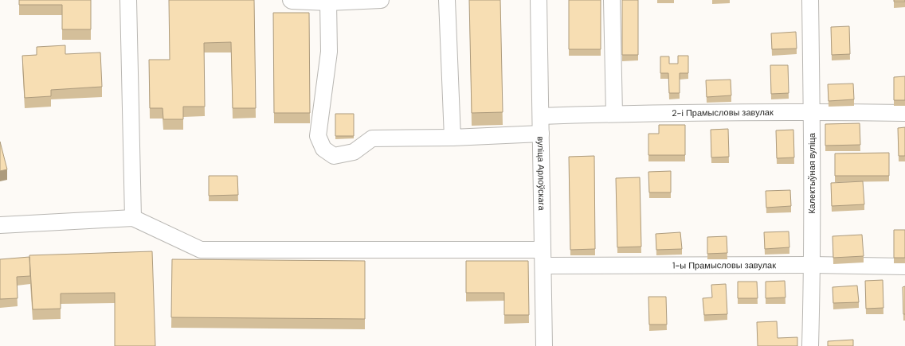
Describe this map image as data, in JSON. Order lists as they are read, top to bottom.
{
  "streets": {
    "street": [
      "2-і Прамысловы завулак",
      "вуліца Арлоўскага",
      "Калектыўная вуліца",
      "1-ы Прамысловы завулак"
    ]
  },
  "crossings": [
    ["2-і Прамысловы завулак", "вуліца Арлоўскага"],
    ["2-і Прамысловы завулак", "Калектыўная вуліца"],
    ["вуліца Арлоўскага", "1-ы Прамысловы завулак"],
    ["Калектыўная вуліца", "1-ы Прамысловы завулак"]
  ]
}
